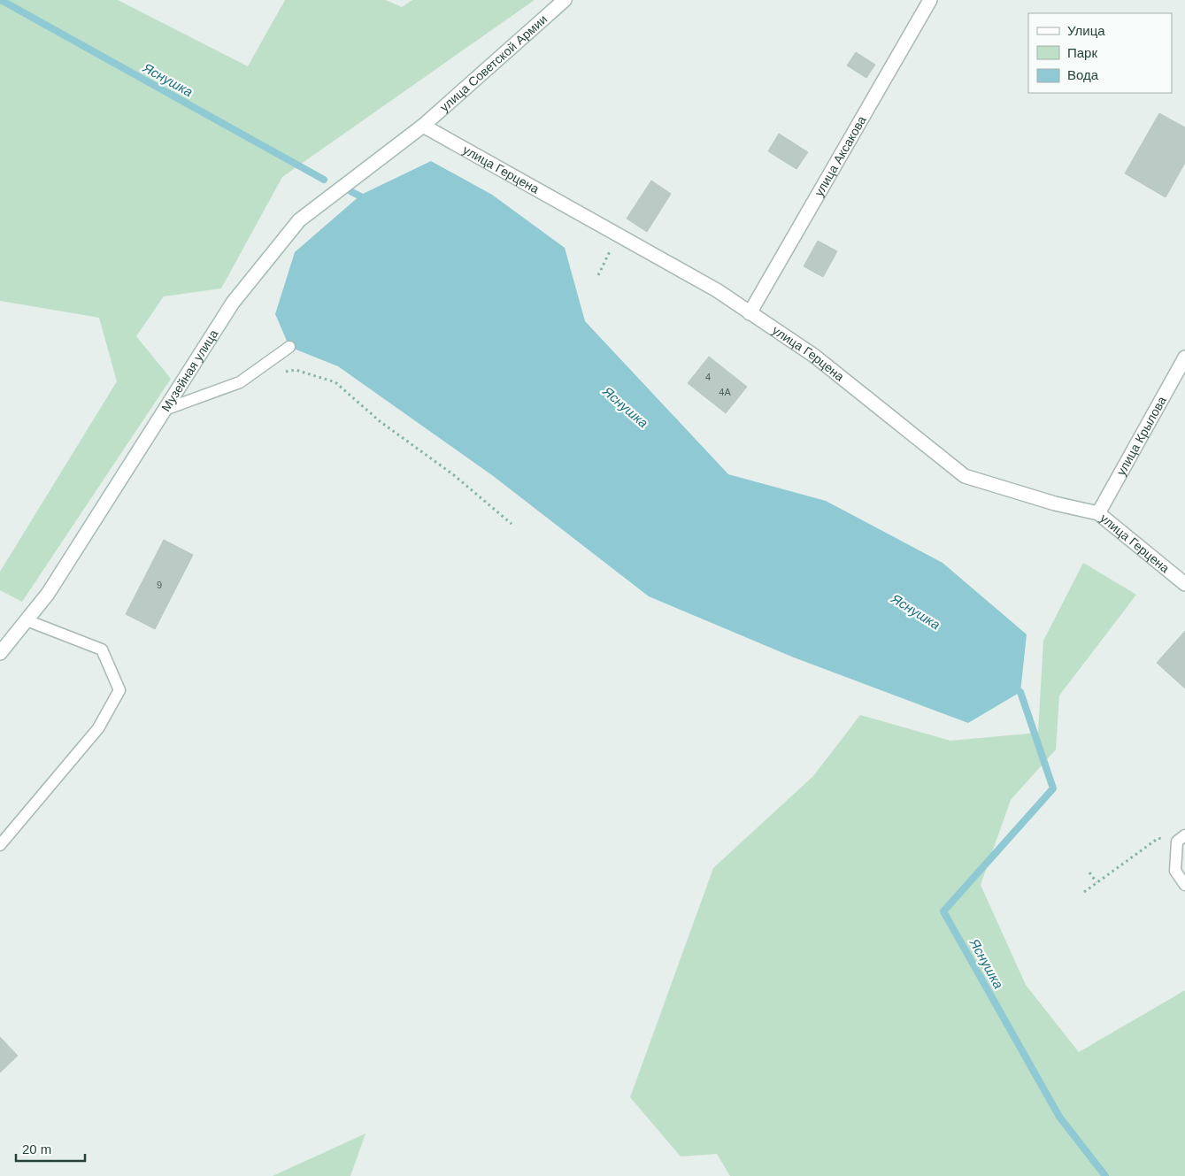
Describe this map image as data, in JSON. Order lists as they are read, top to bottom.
{
  "streets": {
    "street": [
      "улица Советской Армии",
      "улица Аксакова",
      "улица Герцена",
      "Музейная улица",
      "улица Крылова"
    ]
  },
  "crossings": [
    ["улица Советской Армии", "улица Герцена"],
    ["улица Советской Армии", "Музейная улица"],
    ["улица Аксакова", "улица Герцена"],
    ["улица Герцена", "Музейная улица"],
    ["улица Герцена", "улица Крылова"]
  ],
  "water": ["Яснушка"],
  "house_numbers": ["4", "4А", "9"],
  "legend": ["Улица", "Парк", "Вода"],
  "scale_bar": "20 m"
}
